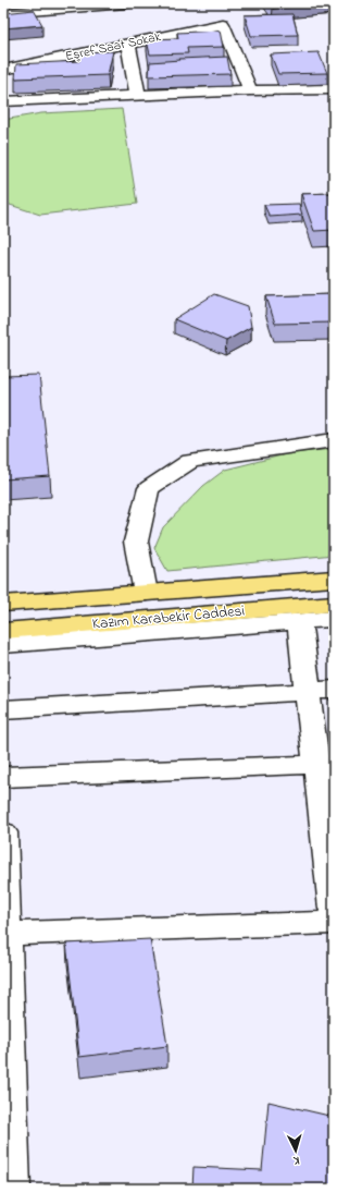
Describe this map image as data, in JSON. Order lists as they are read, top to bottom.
{
  "streets": {
    "main road": ["Kazım Karabekir Caddesi"],
    "street": ["Eşref Saat Sokak"]
  },
  "north": "bottom"
}
